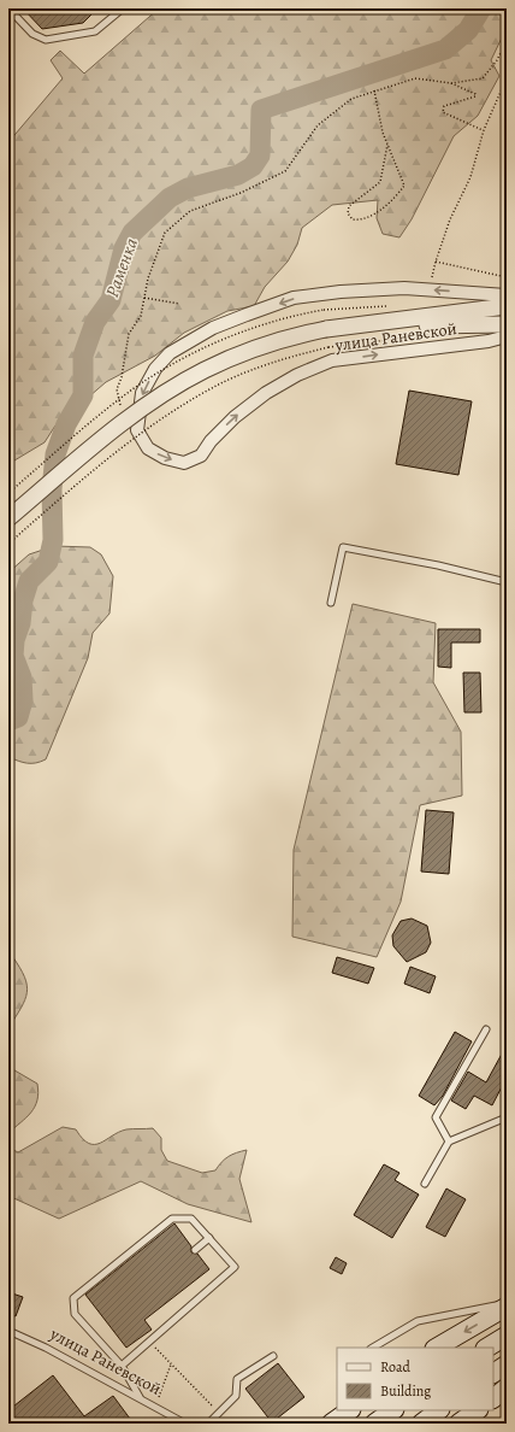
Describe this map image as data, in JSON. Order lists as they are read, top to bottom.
{
  "streets": {
    "street": ["улица Раневской"]
  },
  "water": ["Раменка"],
  "legend": ["Road", "Building"]
}
